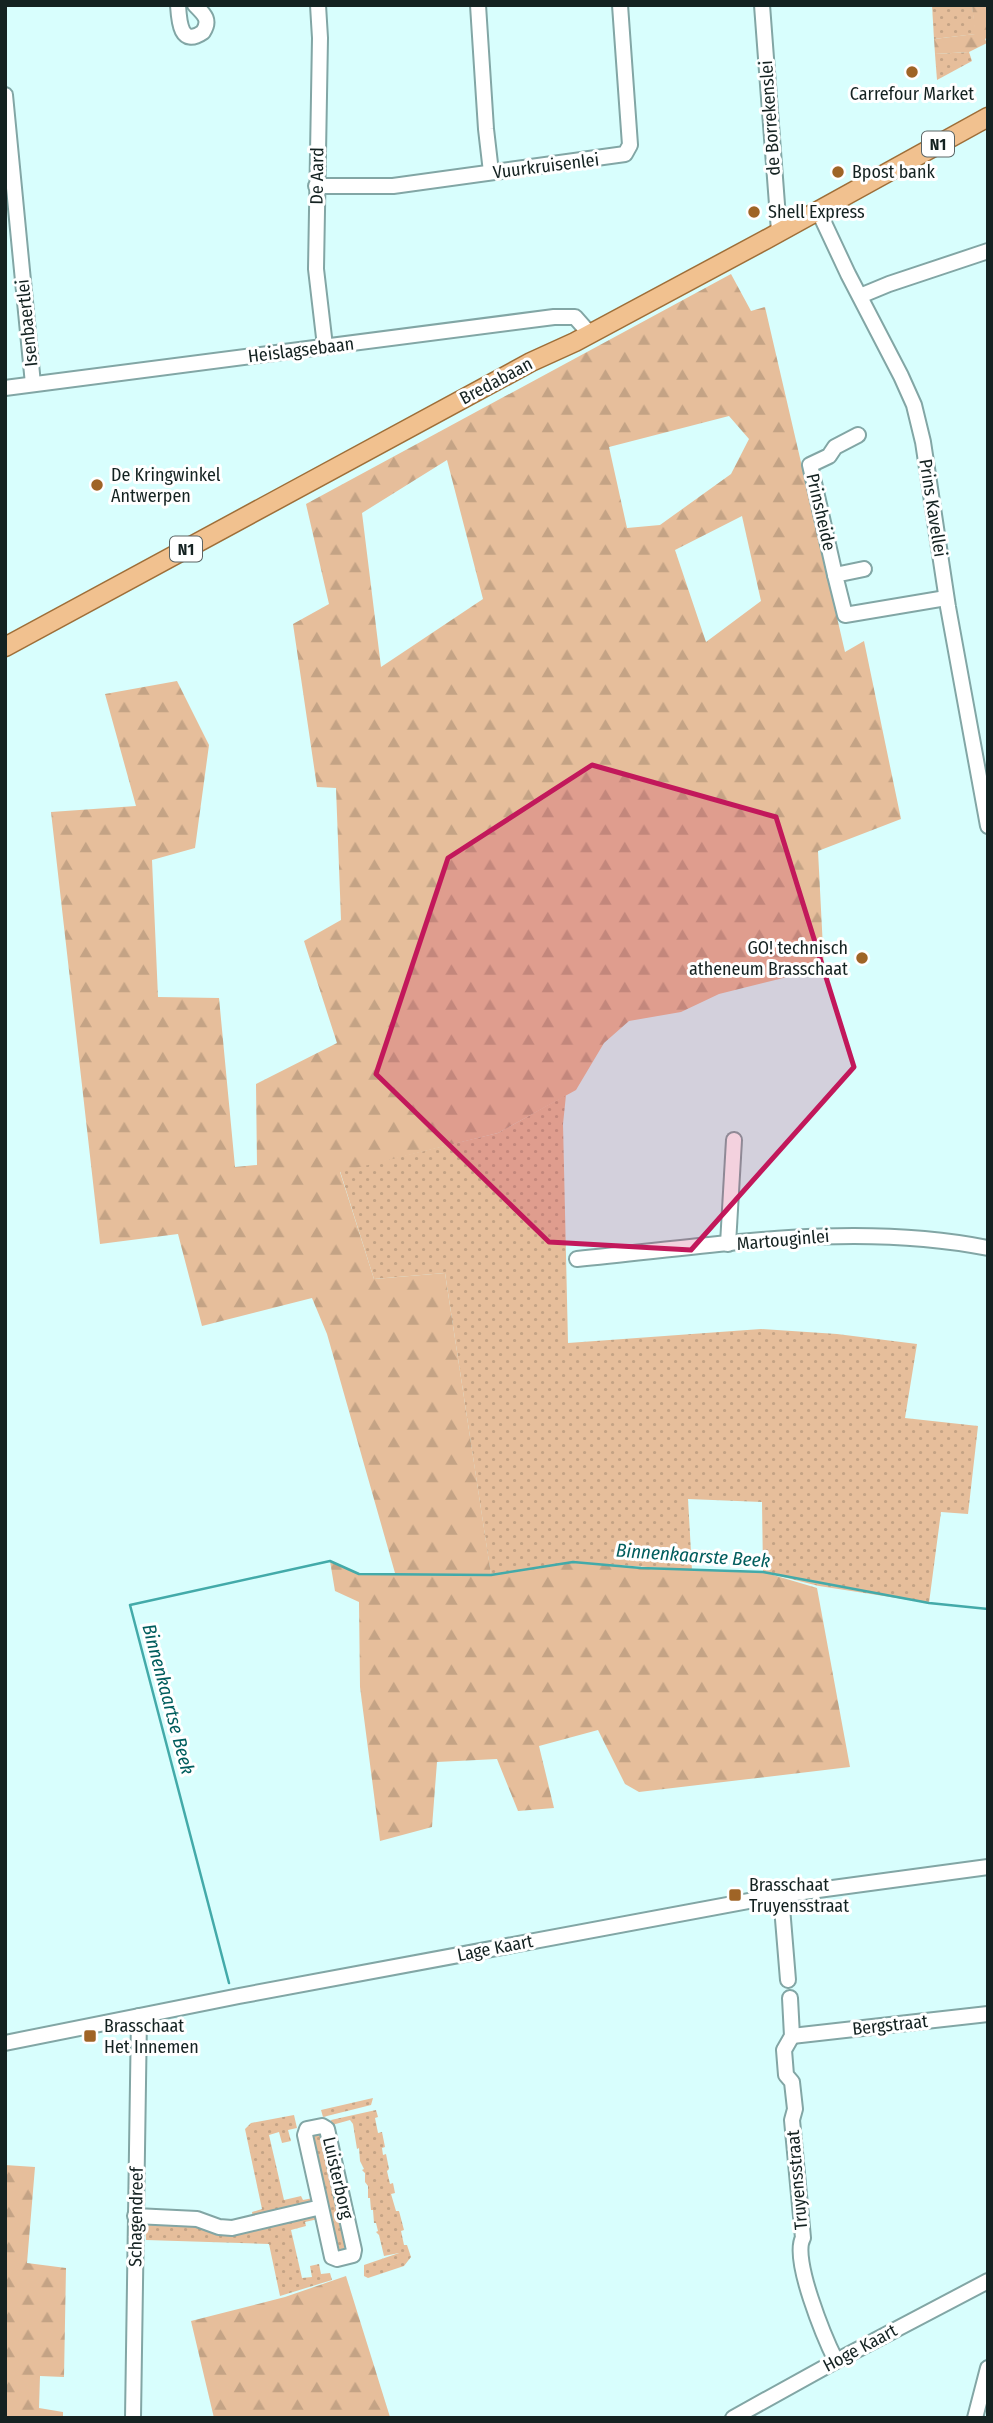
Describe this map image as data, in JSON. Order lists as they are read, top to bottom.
{
  "streets": {
    "main road": ["N1", "Bredabaan"],
    "street": [
      "de Borrekenslei",
      "Vuurkruisenlei",
      "De Aard",
      "Isenbaertlei",
      "Heislagsebaan",
      "Prins Kavellei",
      "Prinsheide",
      "Martouginlei",
      "Lage Kaart",
      "Bergstraat",
      "Luisterborg",
      "Truyensstraat",
      "Schagendreef",
      "Hoge Kaart"
    ]
  },
  "crossings": [
    ["de Borrekenslei", "Bredabaan"],
    ["Vuurkruisenlei", "De Aard"],
    ["De Aard", "Heislagsebaan"],
    ["Isenbaertlei", "Heislagsebaan"],
    ["Heislagsebaan", "Bredabaan"],
    ["Bredabaan", "Prins Kavellei"],
    ["Prins Kavellei", "Prinsheide"],
    ["Lage Kaart", "Schagendreef"],
    ["Bergstraat", "Truyensstraat"],
    ["Luisterborg", "Schagendreef"],
    ["Truyensstraat", "Hoge Kaart"]
  ],
  "water": ["Binnenkaarste Beek", "Binnenkaartse Beek"],
  "places": {
    "other": [
      "Carrefour Market",
      "Bpost bank",
      "Shell Express",
      "De Kringwinkel Antwerpen",
      "GO! technisch atheneum Brasschaat"
    ],
    "transit": ["Brasschaat Truyensstraat", "Brasschaat Het Innemen"]
  }
}
